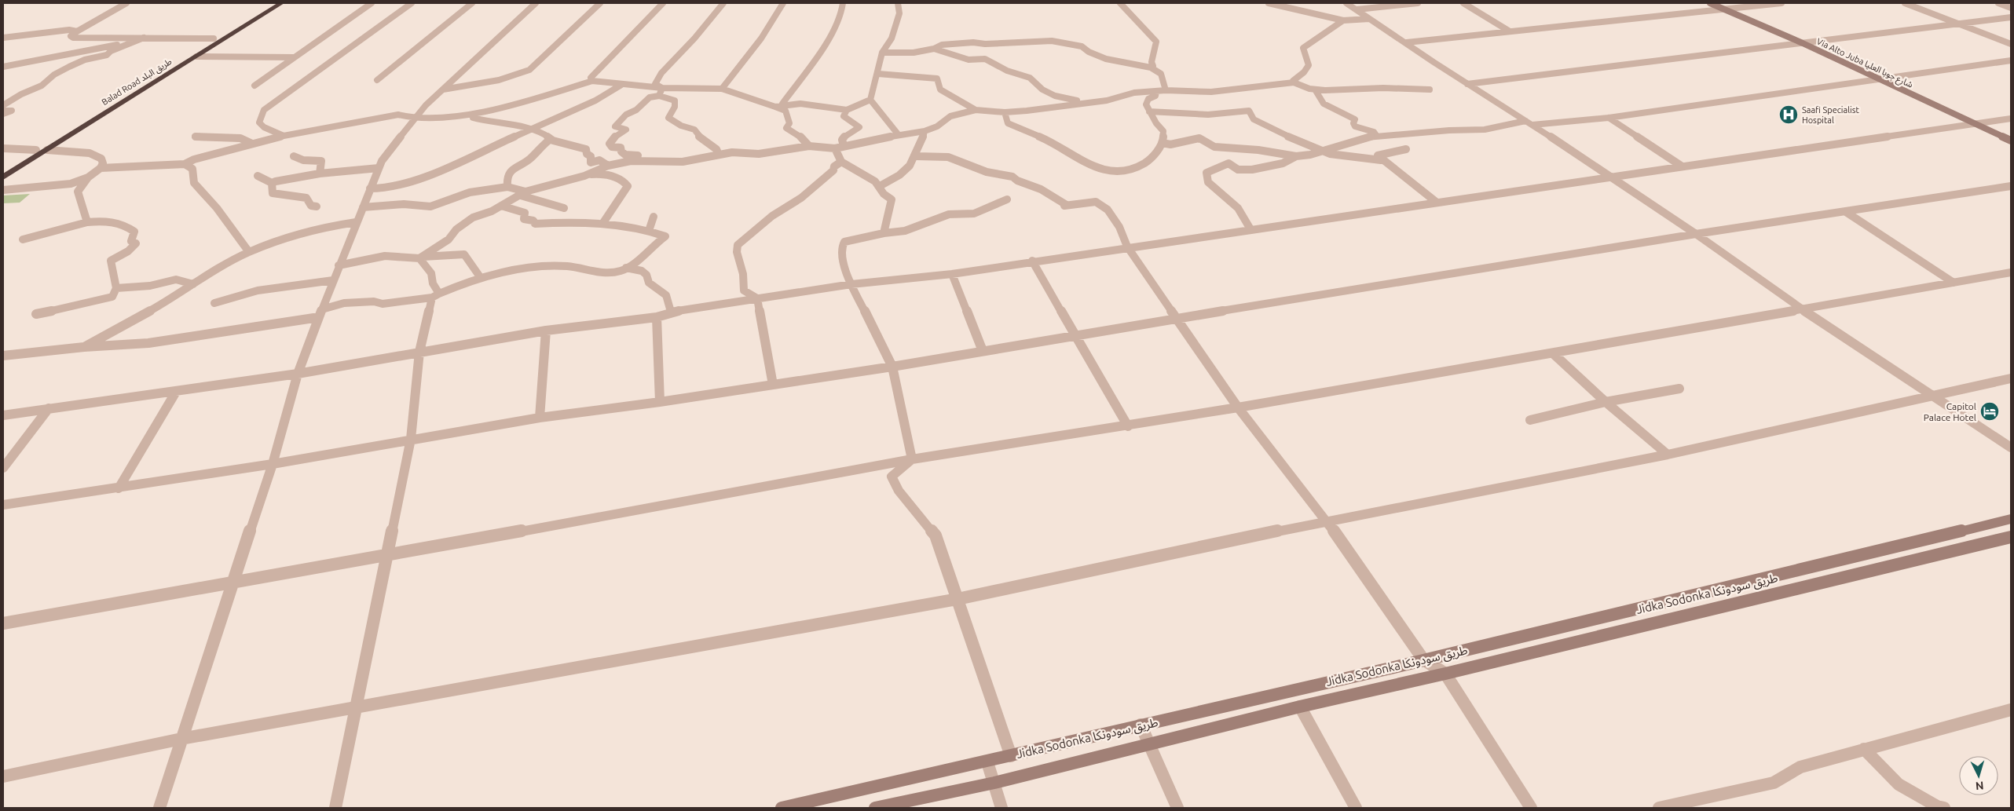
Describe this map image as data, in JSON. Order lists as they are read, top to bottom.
{
  "streets": {
    "highway": ["Balad Road طريق البلد"],
    "main road": ["Via Alto Juba شارع جوبا العليا", "Jidka Sodonka طريق سودونكا"]
  },
  "places": {
    "hospital": ["Saafi Specialist Hospital"],
    "hotel": ["Capitol Palace Hotel"]
  },
  "north": "bottom"
}
